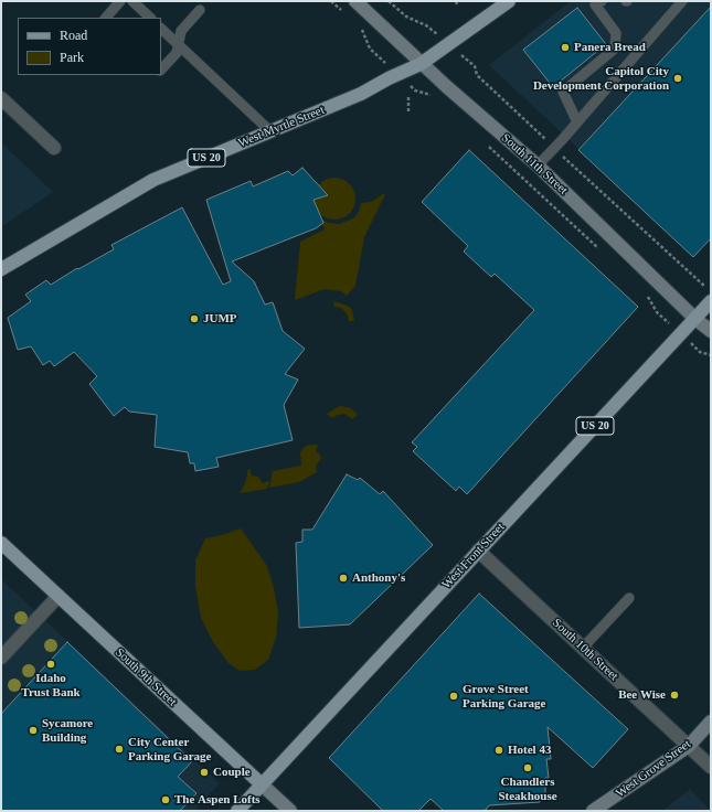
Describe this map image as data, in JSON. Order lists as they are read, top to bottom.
{
  "streets": {
    "main road": [
      "West Myrtle Street",
      "US 20",
      "West Front Street",
      "South 9th Street"
    ],
    "street": ["South 11th Street", "South 10th Street", "West Grove Street"]
  },
  "crossings": [
    ["West Myrtle Street", "South 11th Street"],
    ["South 11th Street", "West Front Street"],
    ["West Front Street", "South 10th Street"],
    ["West Front Street", "South 9th Street"],
    ["South 10th Street", "West Grove Street"]
  ],
  "places": [
    "Panera Bread",
    "Capitol City Development Corporation",
    "JUMP",
    "Anthony's",
    "Idaho Trust Bank",
    "Bee Wise",
    "Grove Street Parking Garage",
    "Sycamore Building",
    "City Center Parking Garage",
    "Hotel 43",
    "Chandlers Steakhouse",
    "Couple",
    "The Aspen Lofts"
  ],
  "legend": ["Road", "Park"]
}
